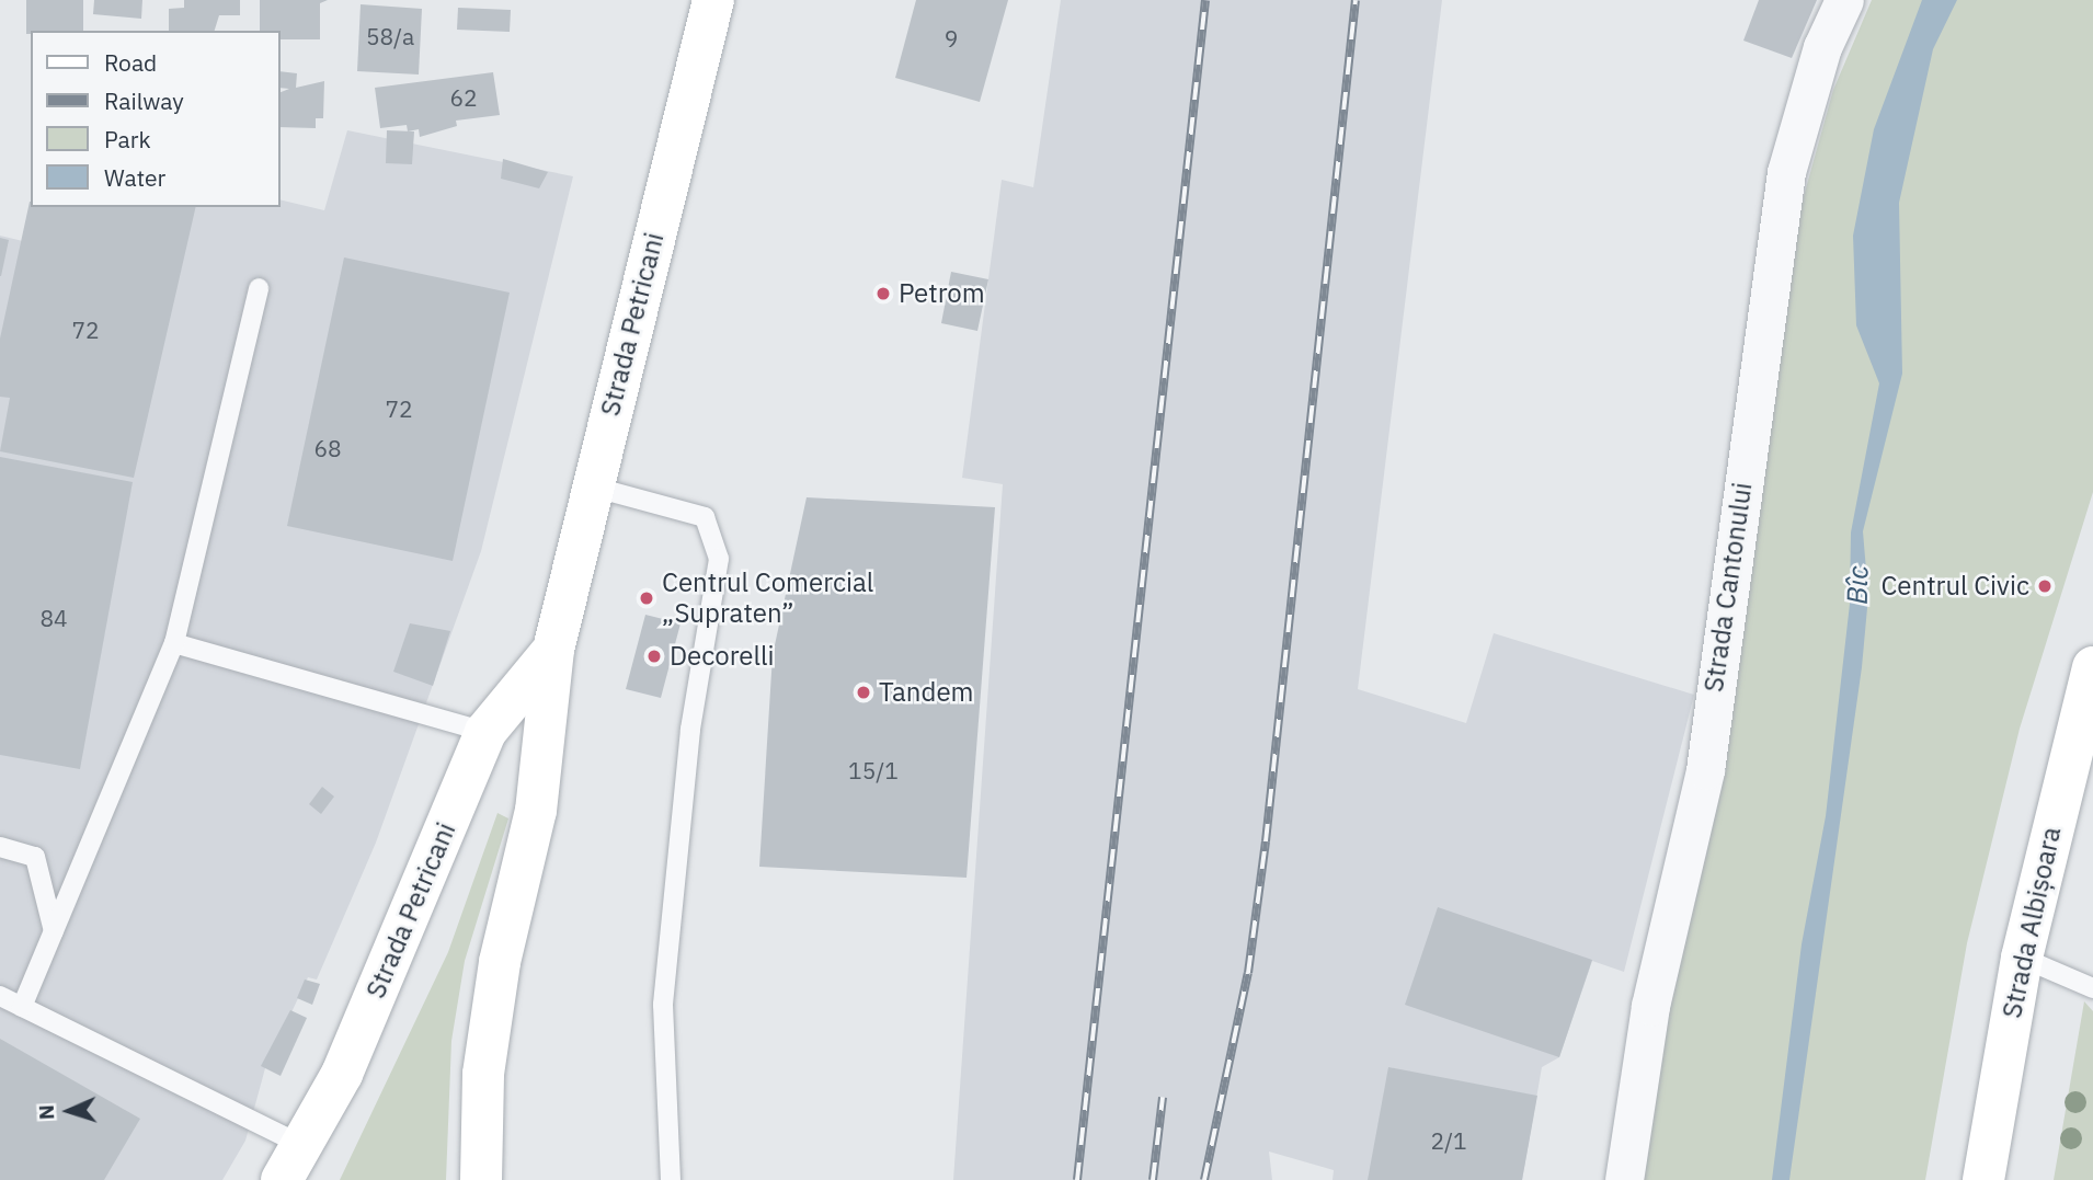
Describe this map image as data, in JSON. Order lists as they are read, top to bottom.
{
  "streets": {
    "main road": ["Strada Petricani", "Strada Albișoara"],
    "street": ["Strada Cantonului"]
  },
  "water": ["Bîc"],
  "places": [
    "Petrom",
    "Centrul Civic",
    "Centrul Comercial „Supraten”",
    "Decorelli",
    "Tandem"
  ],
  "house_numbers": [
    "58/a",
    "9",
    "62",
    "72",
    "72",
    "68",
    "84",
    "15/1",
    "2/1"
  ],
  "legend": [
    "Road",
    "Railway",
    "Park",
    "Water"
  ],
  "north": "left"
}
